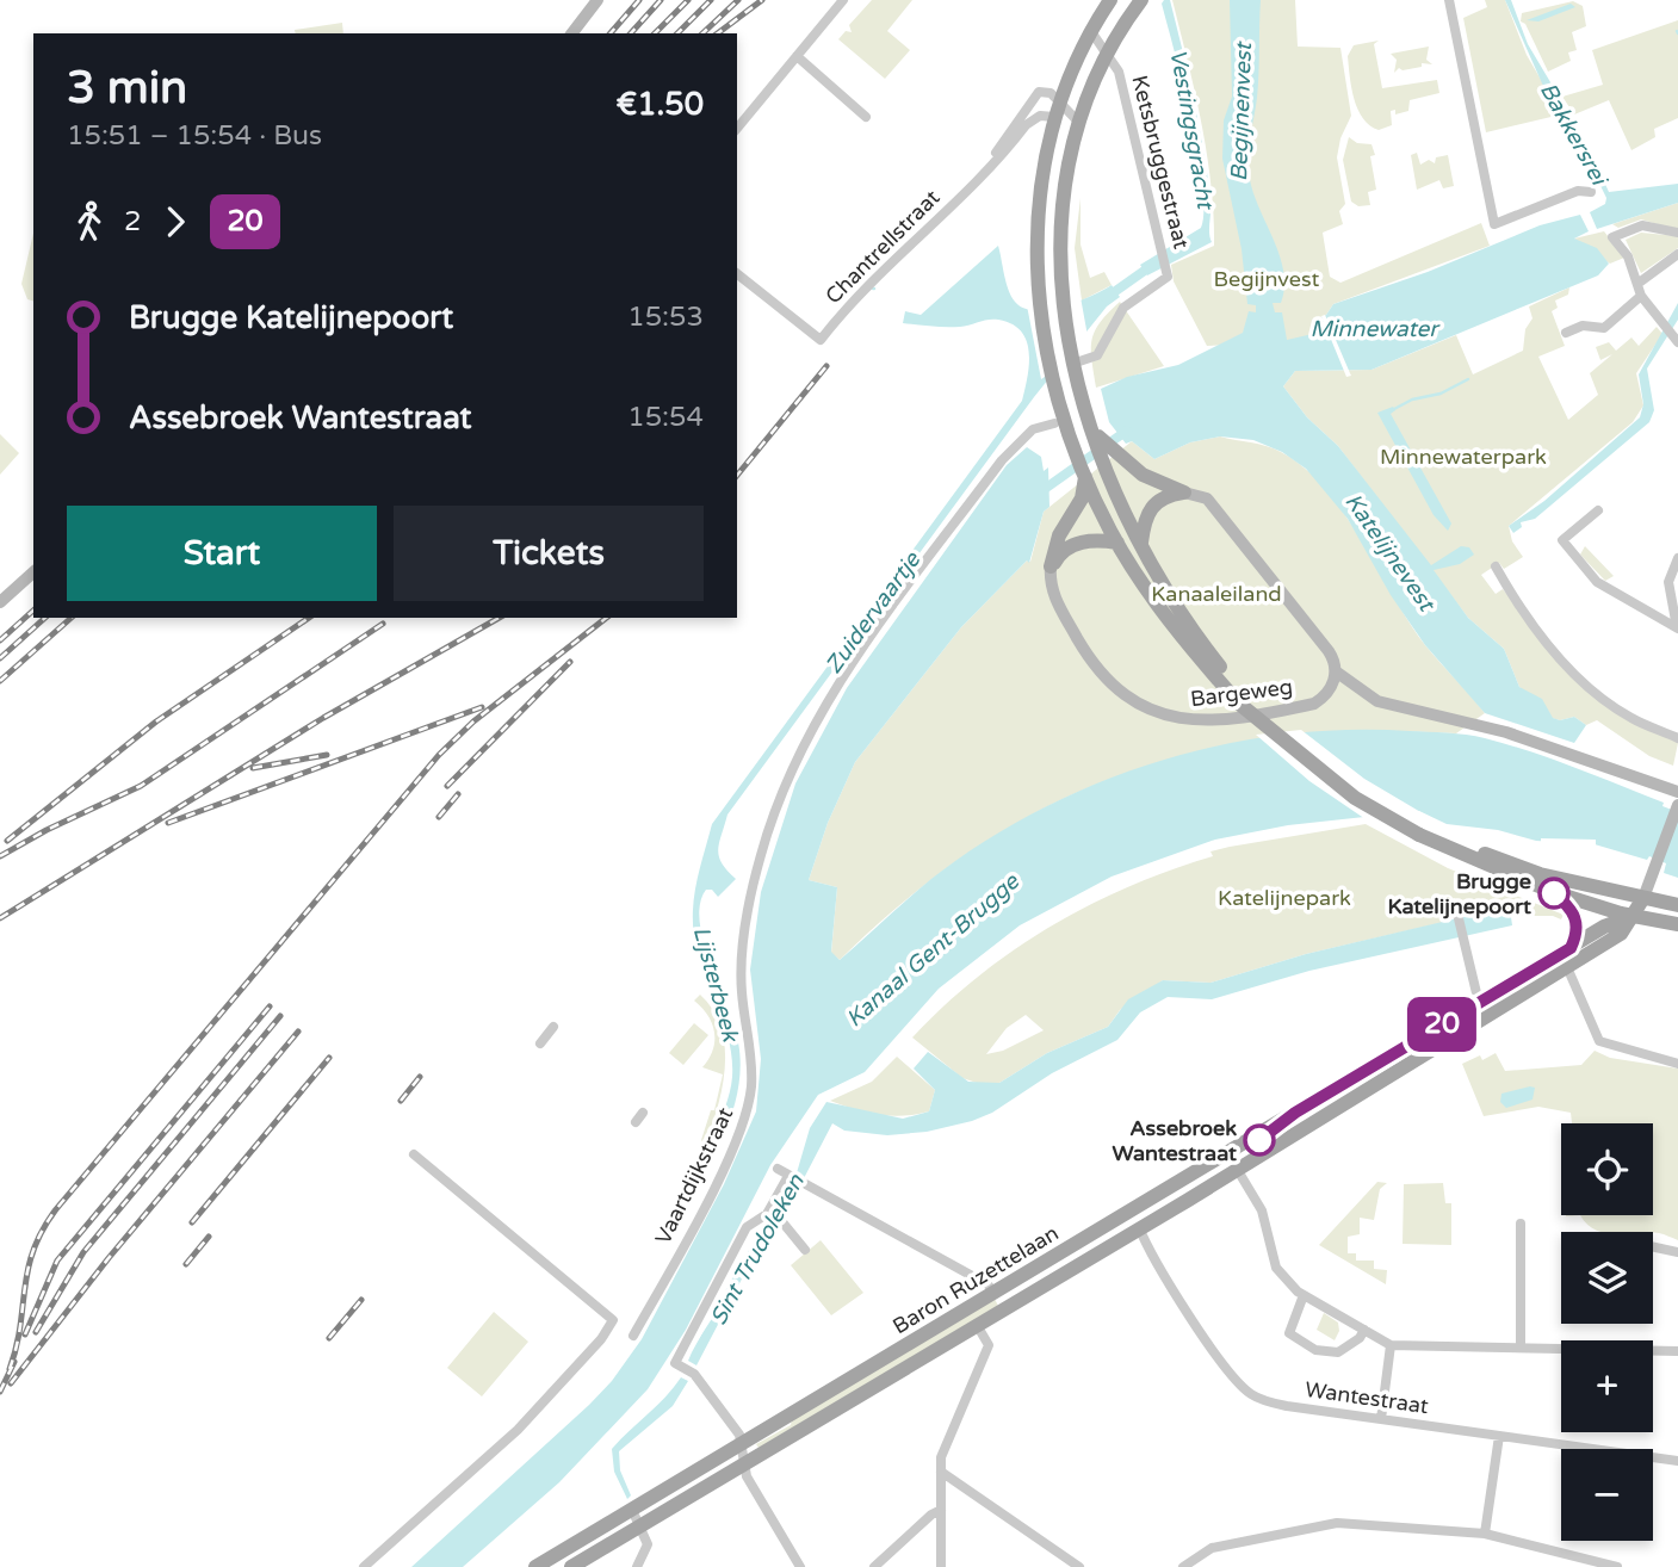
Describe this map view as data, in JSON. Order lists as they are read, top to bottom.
{
  "streets": {
    "main road": ["Baron Ruzettelaan"],
    "street": [
      "Ketsbruggestraat",
      "Chantrellstraat",
      "Bargeweg",
      "Vaartdijkstraat",
      "Wantestraat"
    ]
  },
  "crossings": [
    ["Baron Ruzettelaan", "Wantestraat"]
  ],
  "water": [
    "Begijnenvest",
    "Vestingsgracht",
    "Bakkersrei",
    "Minnewater",
    "Katelijnevest",
    "Zuidervaartje",
    "Kanaal Gent-Brugge",
    "Lijsterbeek",
    "Sint Trudoleken"
  ],
  "parks": [
    "Begijnvest",
    "Minnewaterpark",
    "Kanaaleiland",
    "Katelijnepark"
  ],
  "places": ["Brugge Katelijnepoort", "Assebroek Wantestraat"],
  "lines": ["bus line 20"],
  "page": {
    "on_map": "20",
    "heading": ["3 min", "15:51 – 15:54 · Bus", "€1.50"],
    "legs": ["2", "20"],
    "list": [
      {
        "name": "Brugge Katelijnepoort",
        "value": "15:53"
      },
      {
        "name": "Assebroek Wantestraat",
        "value": "15:54"
      }
    ],
    "buttons": ["Start", "Tickets"],
    "map_buttons": ["+", "−"]
  }
}
